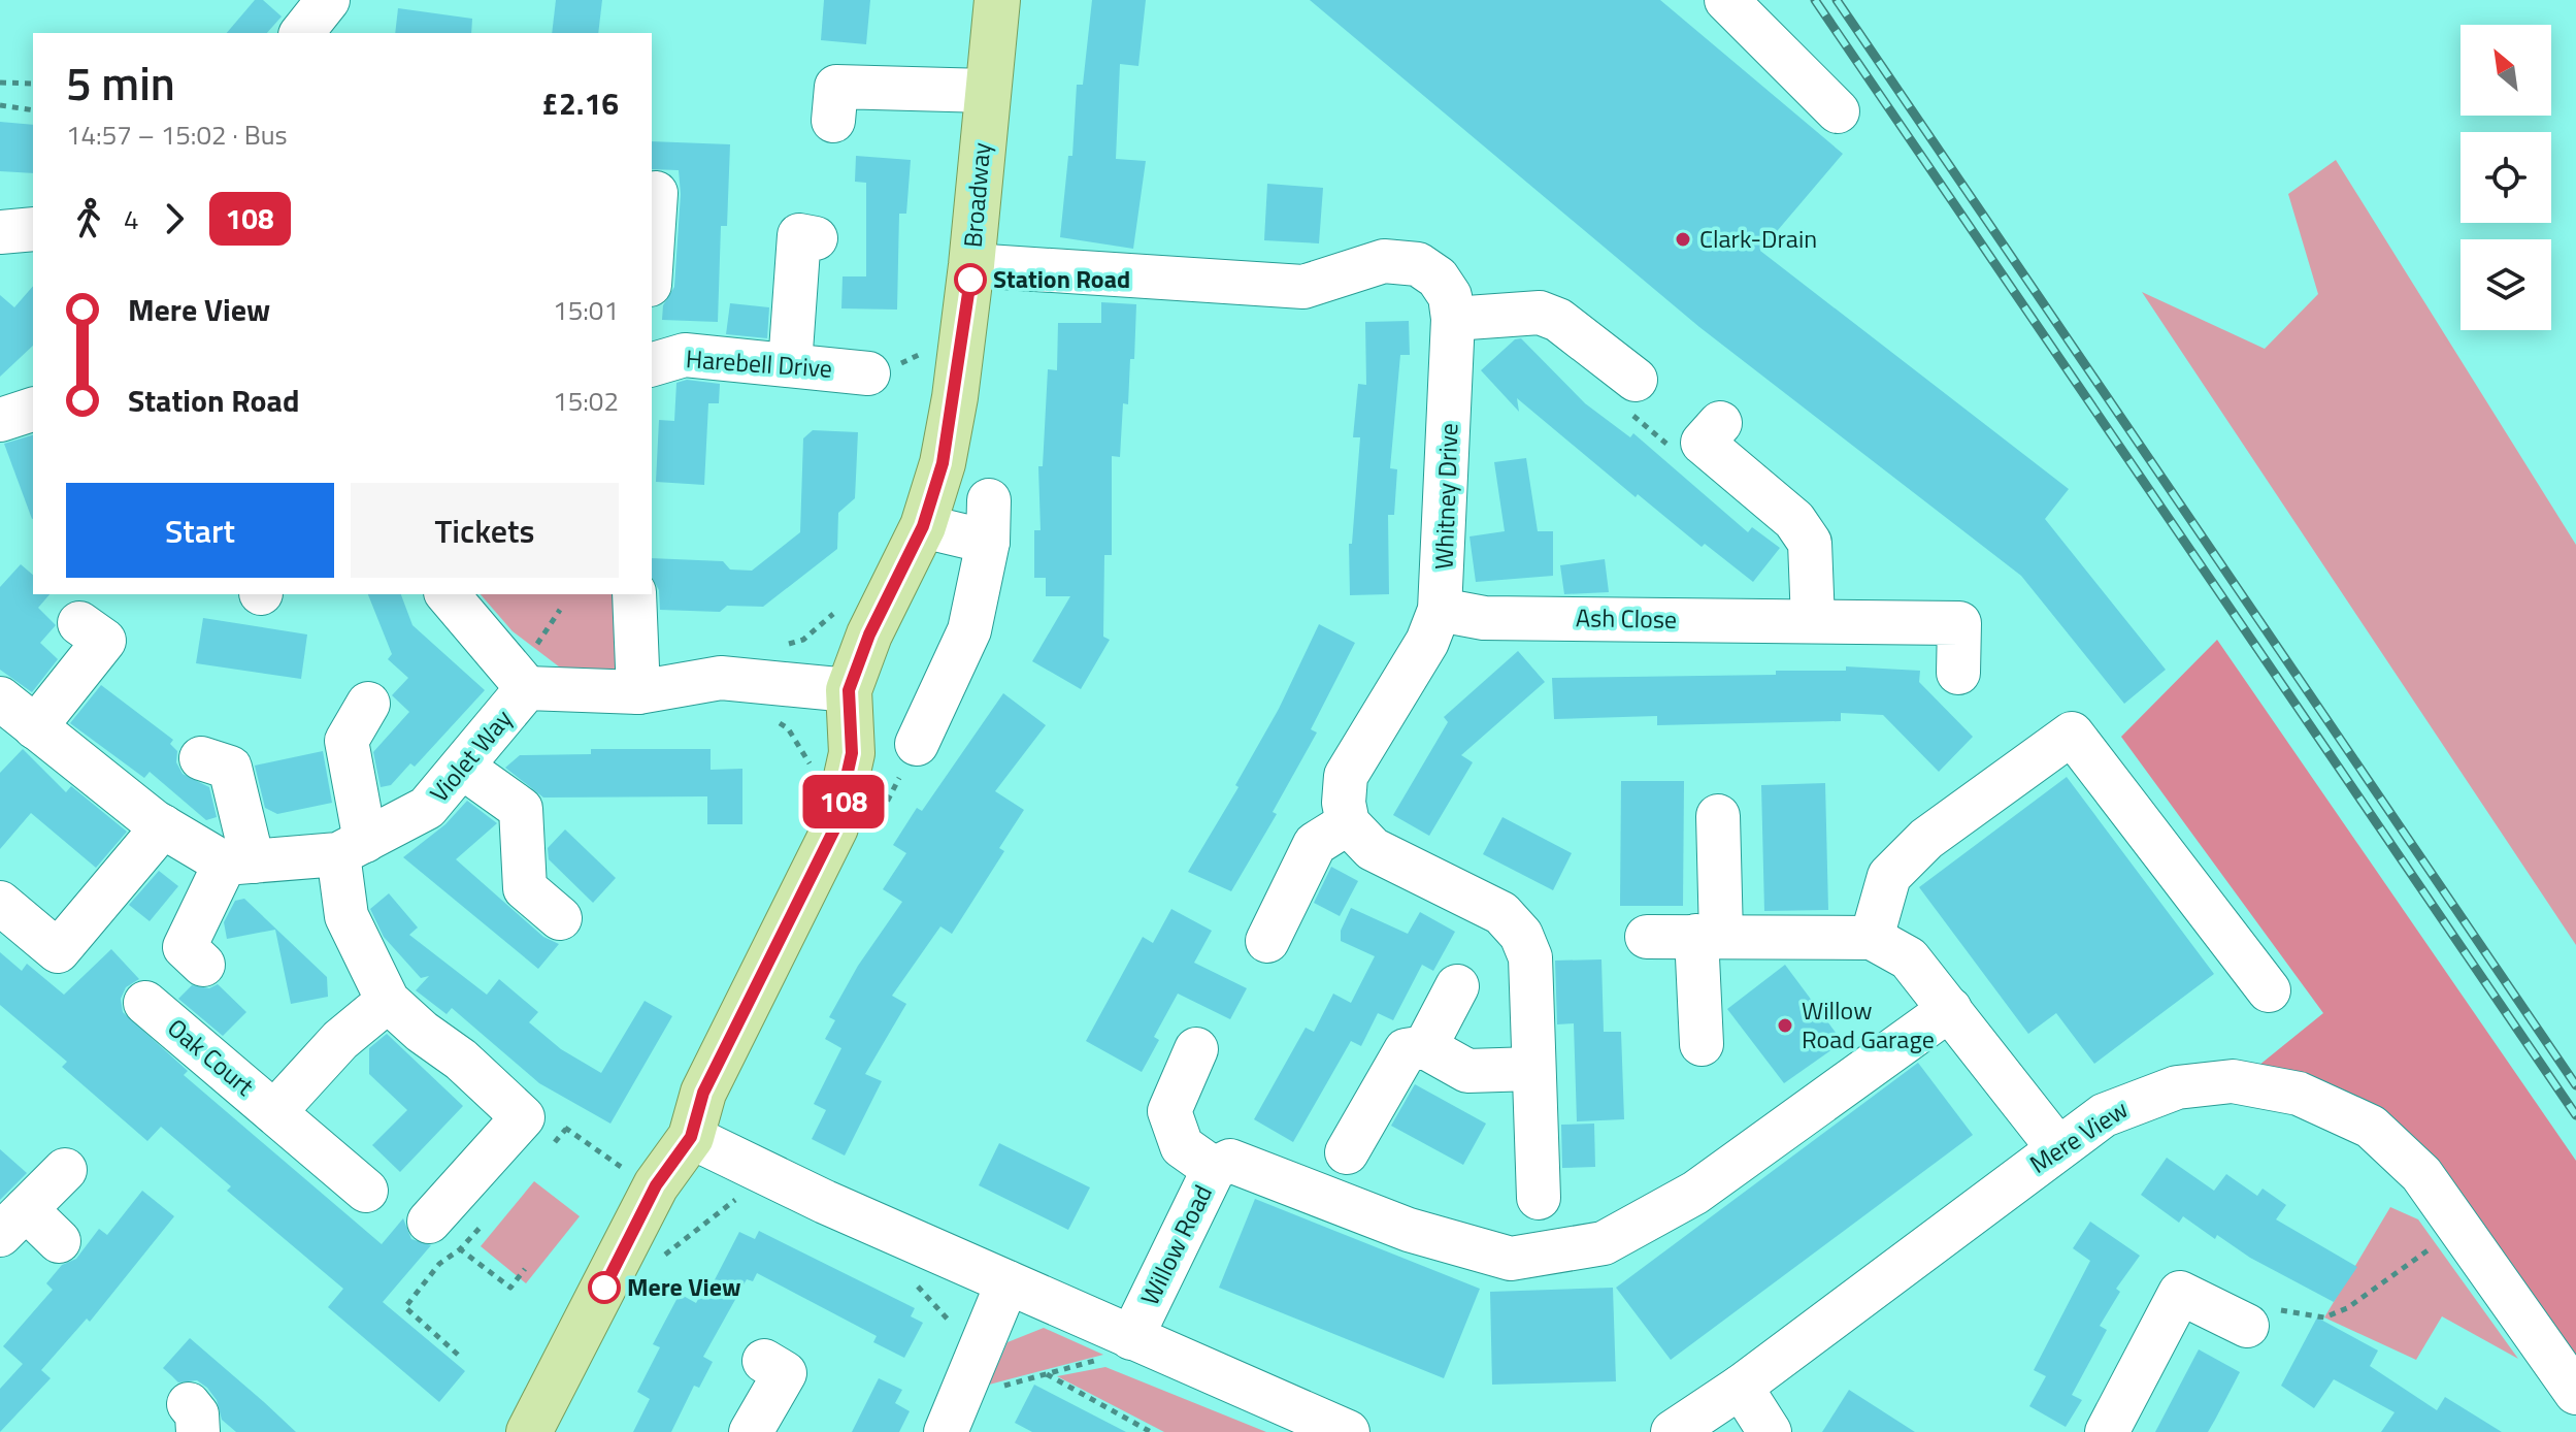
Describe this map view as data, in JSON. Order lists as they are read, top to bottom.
{
  "streets": {
    "main road": ["Broadway"],
    "street": [
      "Harebell Drive",
      "Whitney Drive",
      "Ash Close",
      "Violet Way",
      "Oak Court",
      "Mere View",
      "Willow Road"
    ]
  },
  "crossings": [
    ["Broadway", "Whitney Drive"],
    ["Broadway", "Violet Way"],
    ["Whitney Drive", "Ash Close"]
  ],
  "places": [
    "Clark-Drain",
    "Station Road",
    "Willow Road Garage",
    "Mere View"
  ],
  "lines": ["bus line 108"],
  "north": "top left",
  "page": {
    "on_map": "108",
    "heading": ["5 min", "14:57 – 15:02 · Bus", "£2.16"],
    "legs": ["4", "108"],
    "list": [
      {
        "name": "Mere View",
        "value": "15:01"
      },
      {
        "name": "Station Road",
        "value": "15:02"
      }
    ],
    "buttons": ["Start", "Tickets"]
  }
}
